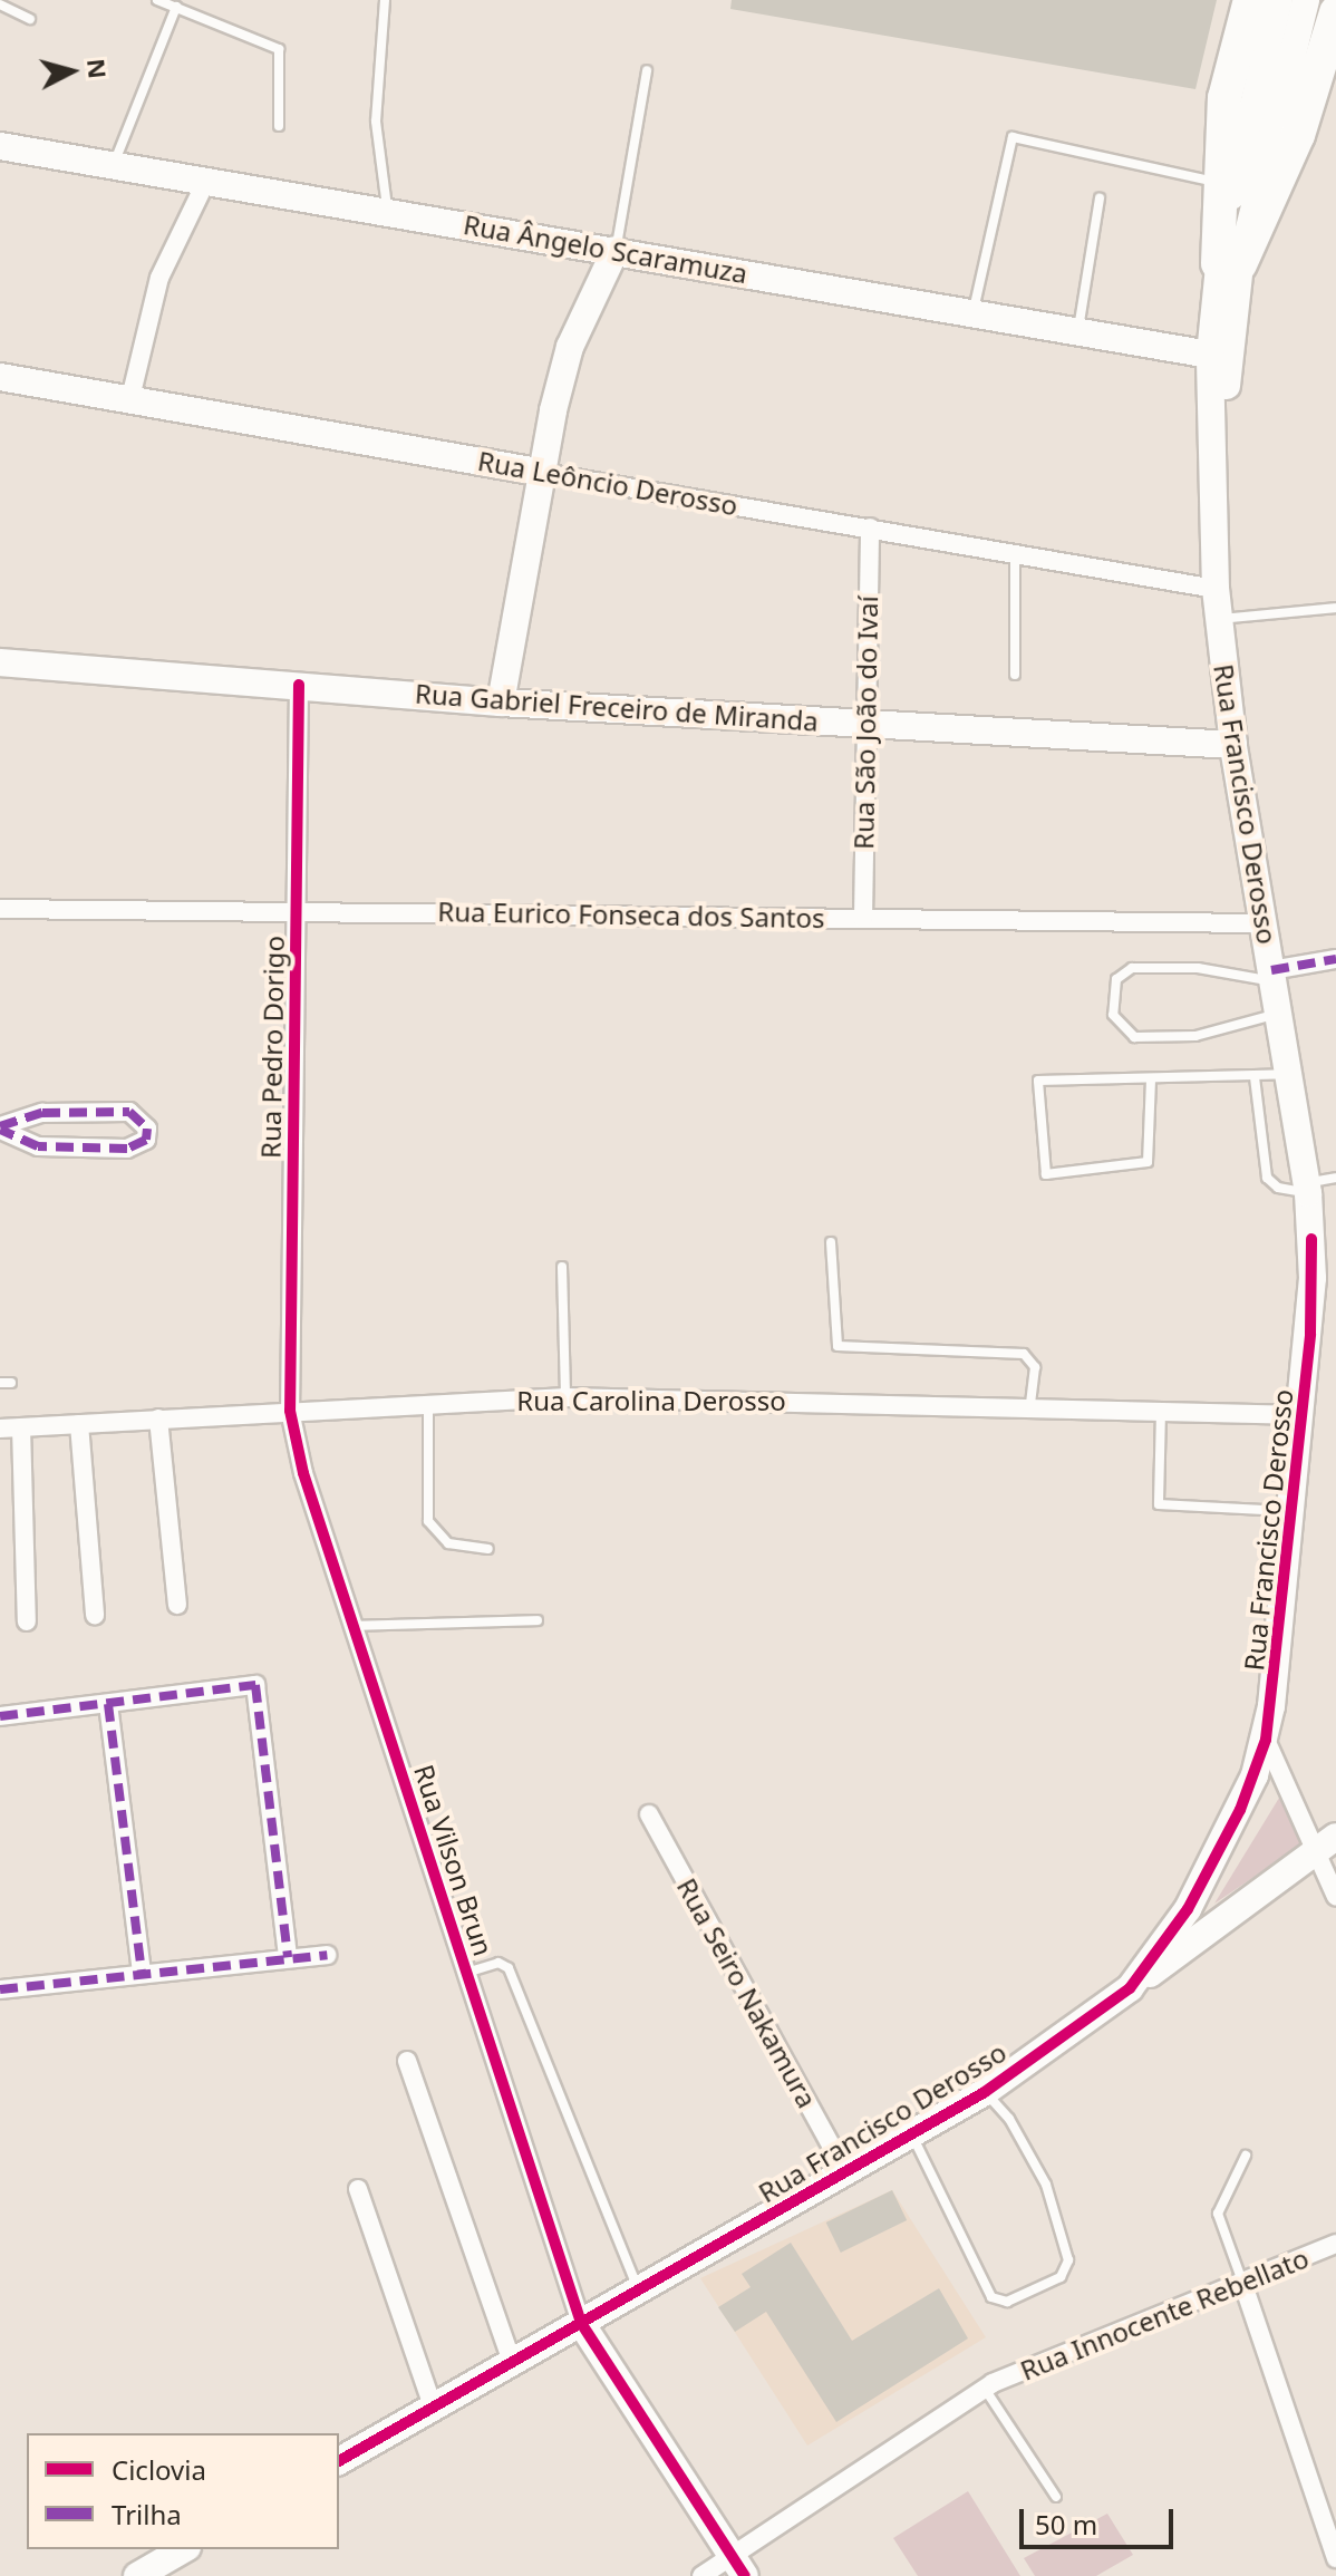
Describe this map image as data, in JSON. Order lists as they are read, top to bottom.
{
  "streets": {
    "street": [
      "Rua Ângelo Scaramuza",
      "Rua Leôncio Derosso",
      "Rua Gabriel Freceiro de Miranda",
      "Rua São João do Ivaí",
      "Rua Francisco Derosso",
      "Rua Eurico Fonseca dos Santos",
      "Rua Pedro Dorigo",
      "Rua Carolina Derosso",
      "Rua Vilson Brun",
      "Rua Seiro Nakamura",
      "Rua Innocente Rebellato"
    ]
  },
  "crossings": [
    ["Rua Ângelo Scaramuza", "Rua Francisco Derosso"],
    ["Rua Leôncio Derosso", "Rua São João do Ivaí"],
    ["Rua Leôncio Derosso", "Rua Francisco Derosso"],
    ["Rua Gabriel Freceiro de Miranda", "Rua São João do Ivaí"],
    ["Rua Gabriel Freceiro de Miranda", "Rua Francisco Derosso"],
    ["Rua Gabriel Freceiro de Miranda", "Rua Pedro Dorigo"],
    ["Rua São João do Ivaí", "Rua Eurico Fonseca dos Santos"],
    ["Rua Francisco Derosso", "Rua Eurico Fonseca dos Santos"],
    ["Rua Francisco Derosso", "Rua Carolina Derosso"],
    ["Rua Francisco Derosso", "Rua Vilson Brun"],
    ["Rua Francisco Derosso", "Rua Seiro Nakamura"],
    ["Rua Eurico Fonseca dos Santos", "Rua Pedro Dorigo"],
    ["Rua Pedro Dorigo", "Rua Carolina Derosso"],
    ["Rua Pedro Dorigo", "Rua Vilson Brun"],
    ["Rua Carolina Derosso", "Rua Vilson Brun"]
  ],
  "legend": ["Ciclovia", "Trilha"],
  "scale_bar": "50 m",
  "north": "right"
}
